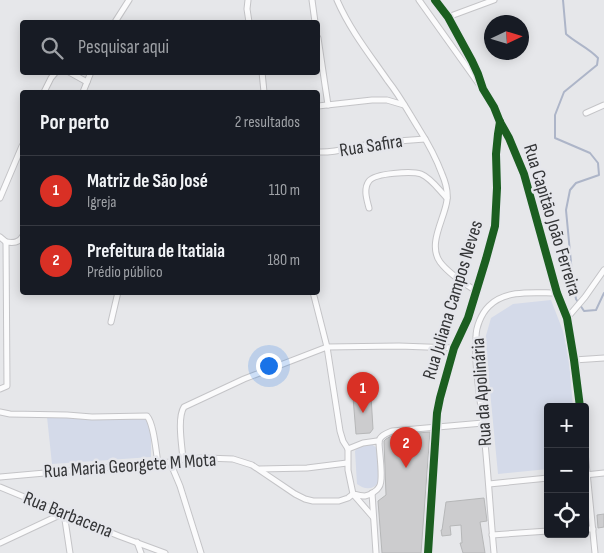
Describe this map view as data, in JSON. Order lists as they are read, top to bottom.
{
  "streets": {
    "street": [
      "Rua Safira",
      "Rua Capitão João Ferreira",
      "Rua Juliana Campos Neves",
      "Rua da Apolinária",
      "Rua Maria Georgete M Mota",
      "Rua Barbacena"
    ]
  },
  "crossings": [
    ["Rua Capitão João Ferreira", "Rua Juliana Campos Neves"],
    ["Rua Capitão João Ferreira", "Rua da Apolinária"]
  ],
  "north": "right",
  "page": {
    "search": "Pesquisar aqui",
    "heading": ["Por perto", "2 resultados"],
    "list": [
      {
        "mark": "1",
        "name": "Matriz de São José",
        "note": "Igreja",
        "value": "110 m"
      },
      {
        "mark": "2",
        "name": "Prefeitura de Itatiaia",
        "note": "Prédio público",
        "value": "180 m"
      }
    ],
    "pins": ["1", "2"],
    "map_buttons": ["+", "−"]
  }
}
